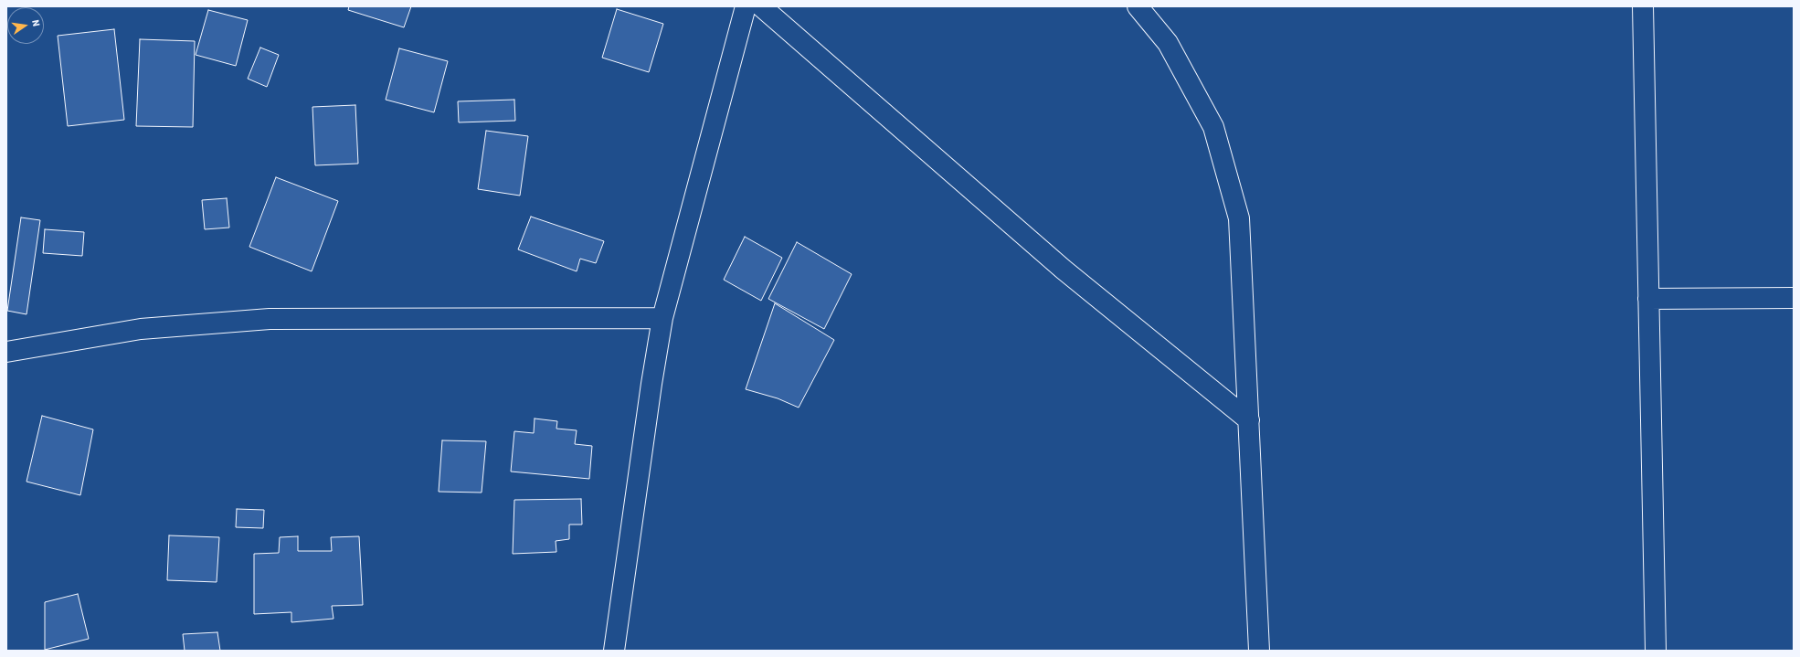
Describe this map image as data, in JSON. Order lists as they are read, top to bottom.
{
  "north": "right"
}
